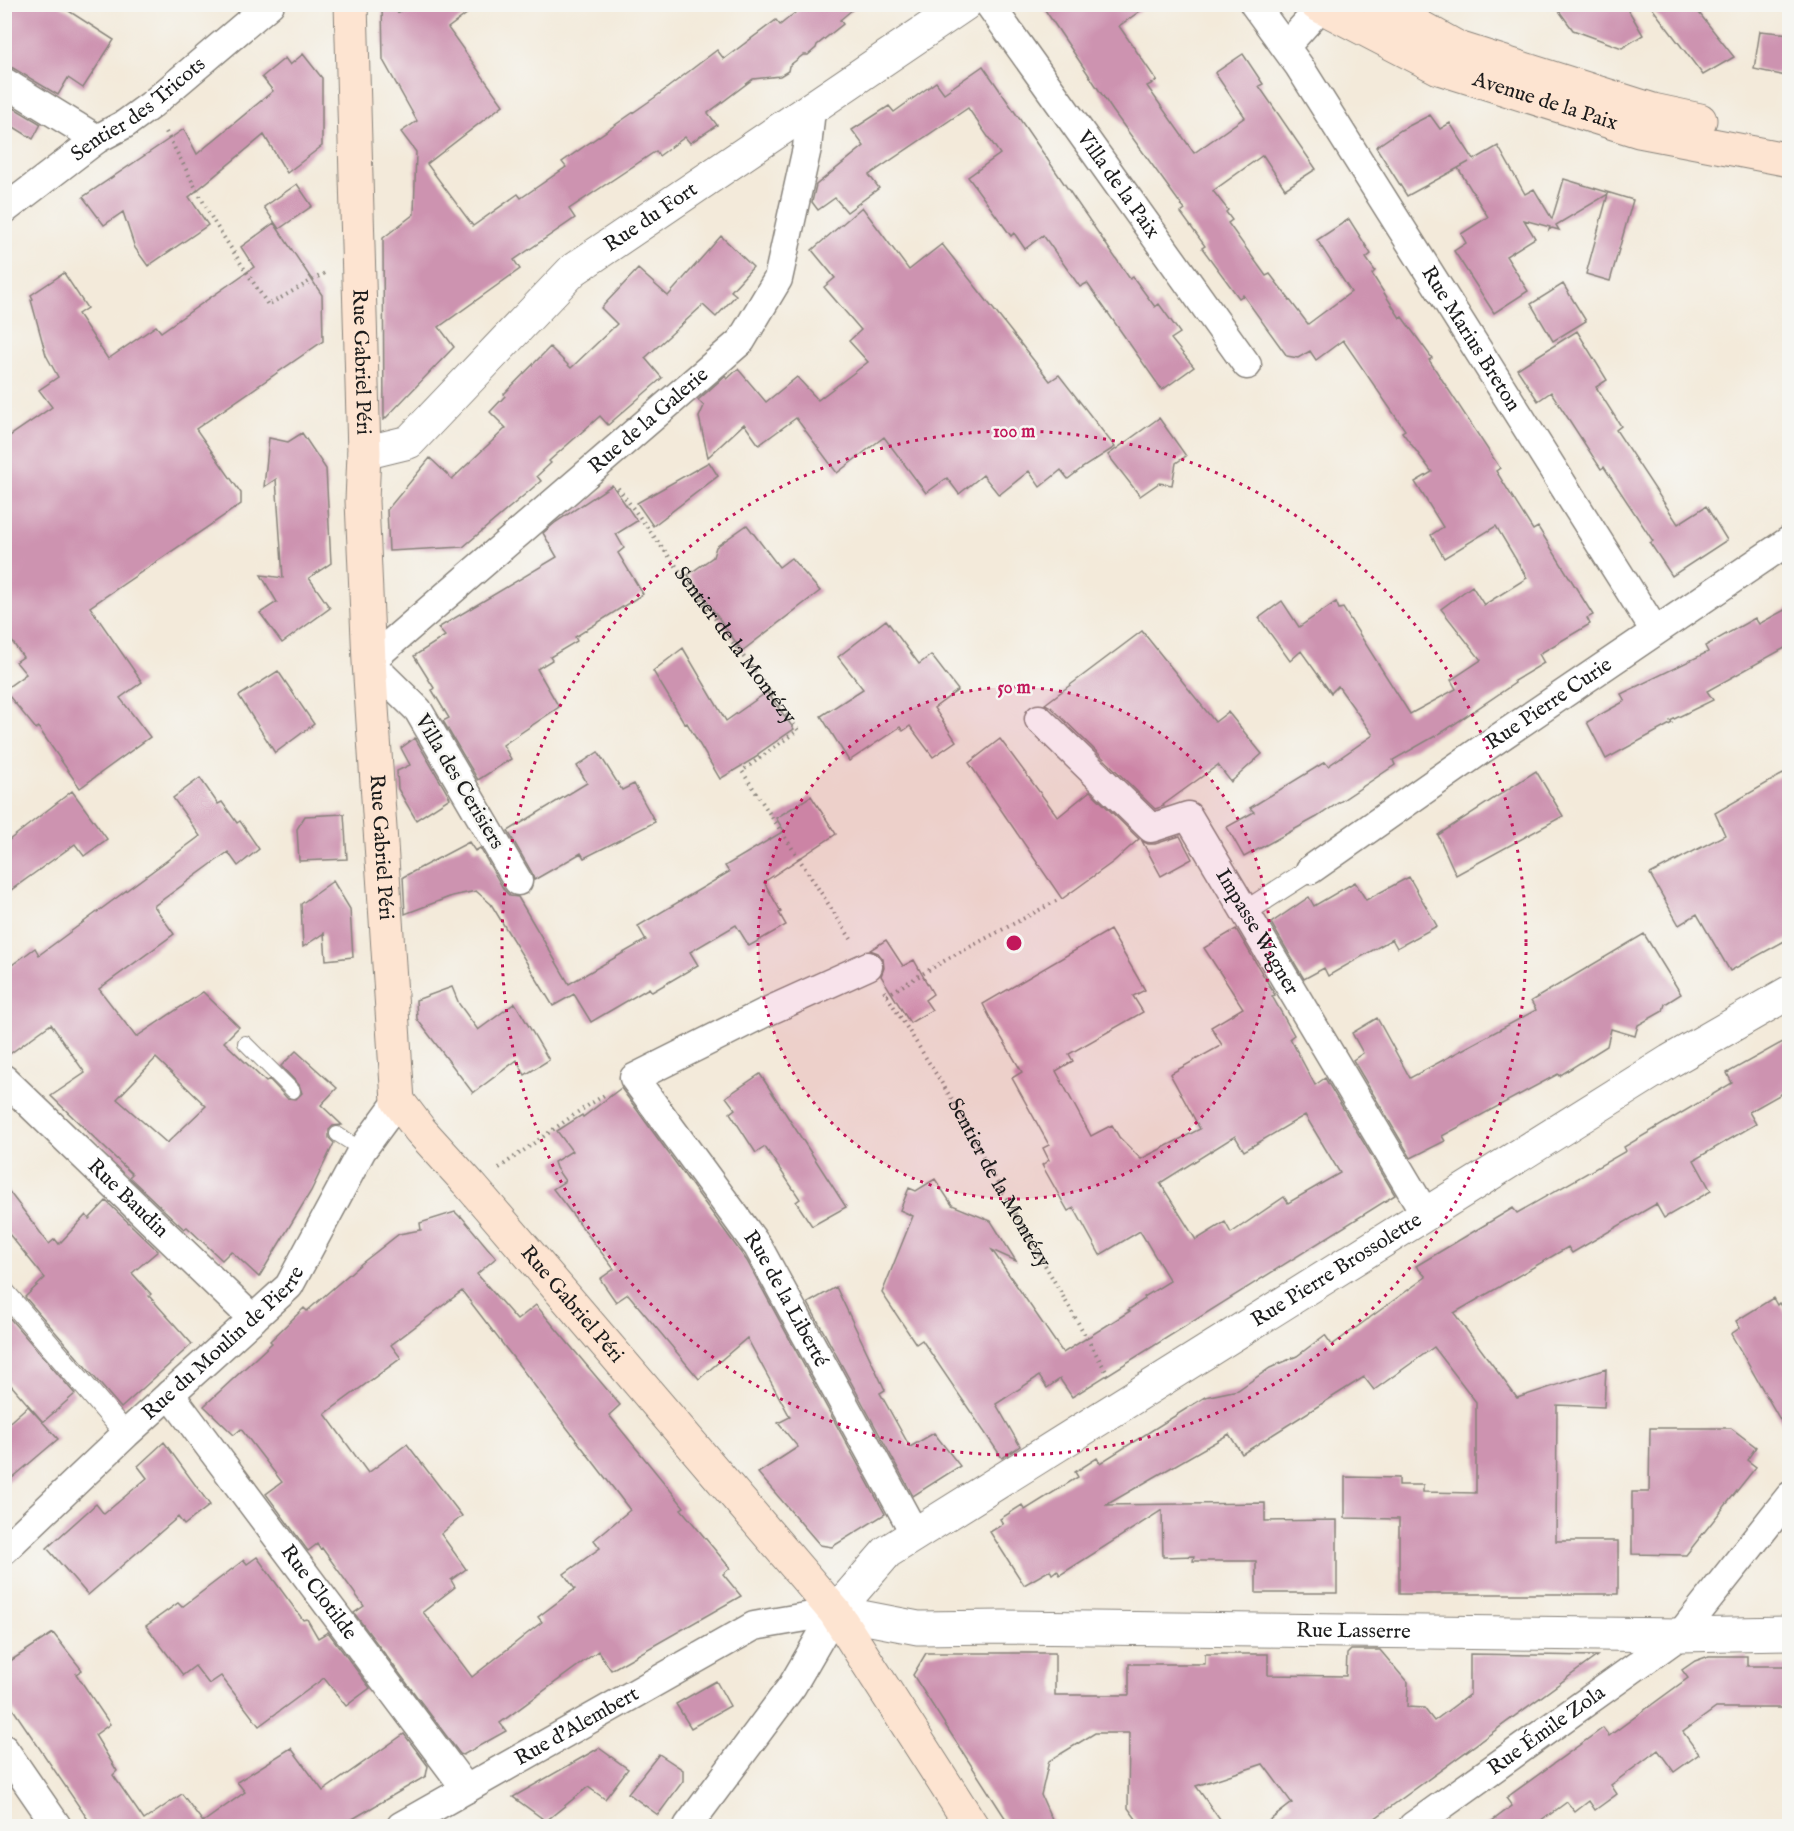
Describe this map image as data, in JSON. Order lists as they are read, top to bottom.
{
  "streets": {
    "main road": ["Avenue de la Paix", "Rue Gabriel Péri"],
    "street": [
      "Sentier des Tricots",
      "Villa de la Paix",
      "Rue du Fort",
      "Rue Marius Breton",
      "Rue de la Galerie",
      "Rue Pierre Curie",
      "Villa des Cerisiers",
      "Impasse Wagner",
      "Rue Baudin",
      "Rue Pierre Brossolette",
      "Rue de la Liberté",
      "Rue du Moulin de Pierre",
      "Rue Clotilde",
      "Rue Lasserre",
      "Rue d'Alembert",
      "Rue Émile Zola"
    ],
    "path": ["Sentier de la Montézy"]
  },
  "crossings": [
    ["Rue du Fort", "Rue Gabriel Péri"],
    ["Rue du Fort", "Rue de la Galerie"],
    ["Rue Marius Breton", "Rue Pierre Curie"],
    ["Rue Gabriel Péri", "Rue de la Galerie"],
    ["Rue Gabriel Péri", "Villa des Cerisiers"],
    ["Rue Gabriel Péri", "Rue Pierre Brossolette"],
    ["Rue Gabriel Péri", "Rue du Moulin de Pierre"],
    ["Rue Gabriel Péri", "Rue Lasserre"],
    ["Rue Gabriel Péri", "Rue d'Alembert"],
    ["Rue de la Galerie", "Sentier de la Montézy"],
    ["Rue de la Galerie", "Villa des Cerisiers"],
    ["Sentier de la Montézy", "Rue Pierre Brossolette"],
    ["Impasse Wagner", "Rue Pierre Brossolette"],
    ["Rue Baudin", "Rue du Moulin de Pierre"],
    ["Rue Pierre Brossolette", "Rue de la Liberté"],
    ["Rue Pierre Brossolette", "Rue Lasserre"],
    ["Rue Pierre Brossolette", "Rue d'Alembert"],
    ["Rue du Moulin de Pierre", "Rue Clotilde"],
    ["Rue Clotilde", "Rue d'Alembert"],
    ["Rue Lasserre", "Rue d'Alembert"],
    ["Rue Lasserre", "Rue Émile Zola"]
  ],
  "rings": ["100 m", "50 m"]
}
